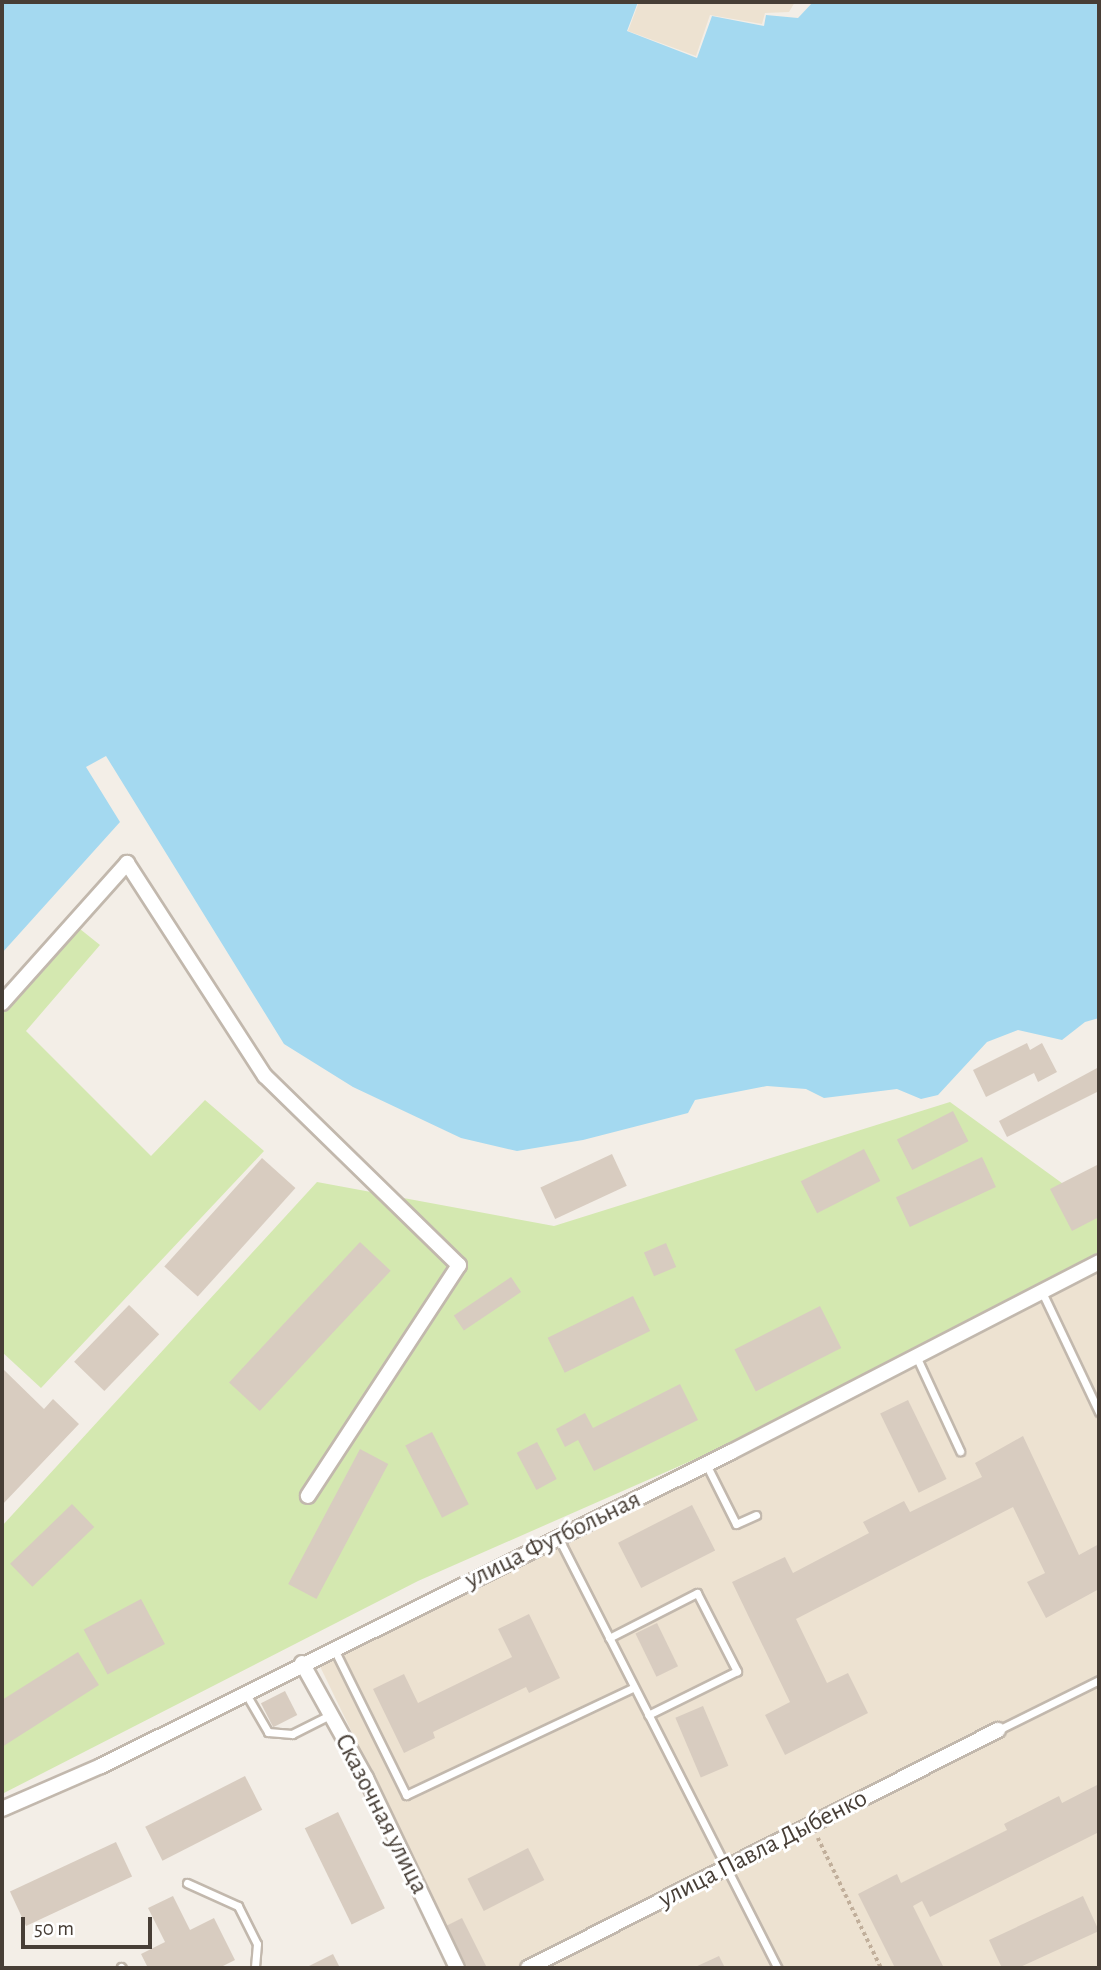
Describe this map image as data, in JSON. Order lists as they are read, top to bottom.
{
  "streets": {
    "street": ["улица Футбольная", "Сказочная улица", "улица Павла Дыбенко"]
  },
  "crossings": [
    ["улица Футбольная", "Сказочная улица"]
  ],
  "scale_bar": "50 m"
}
